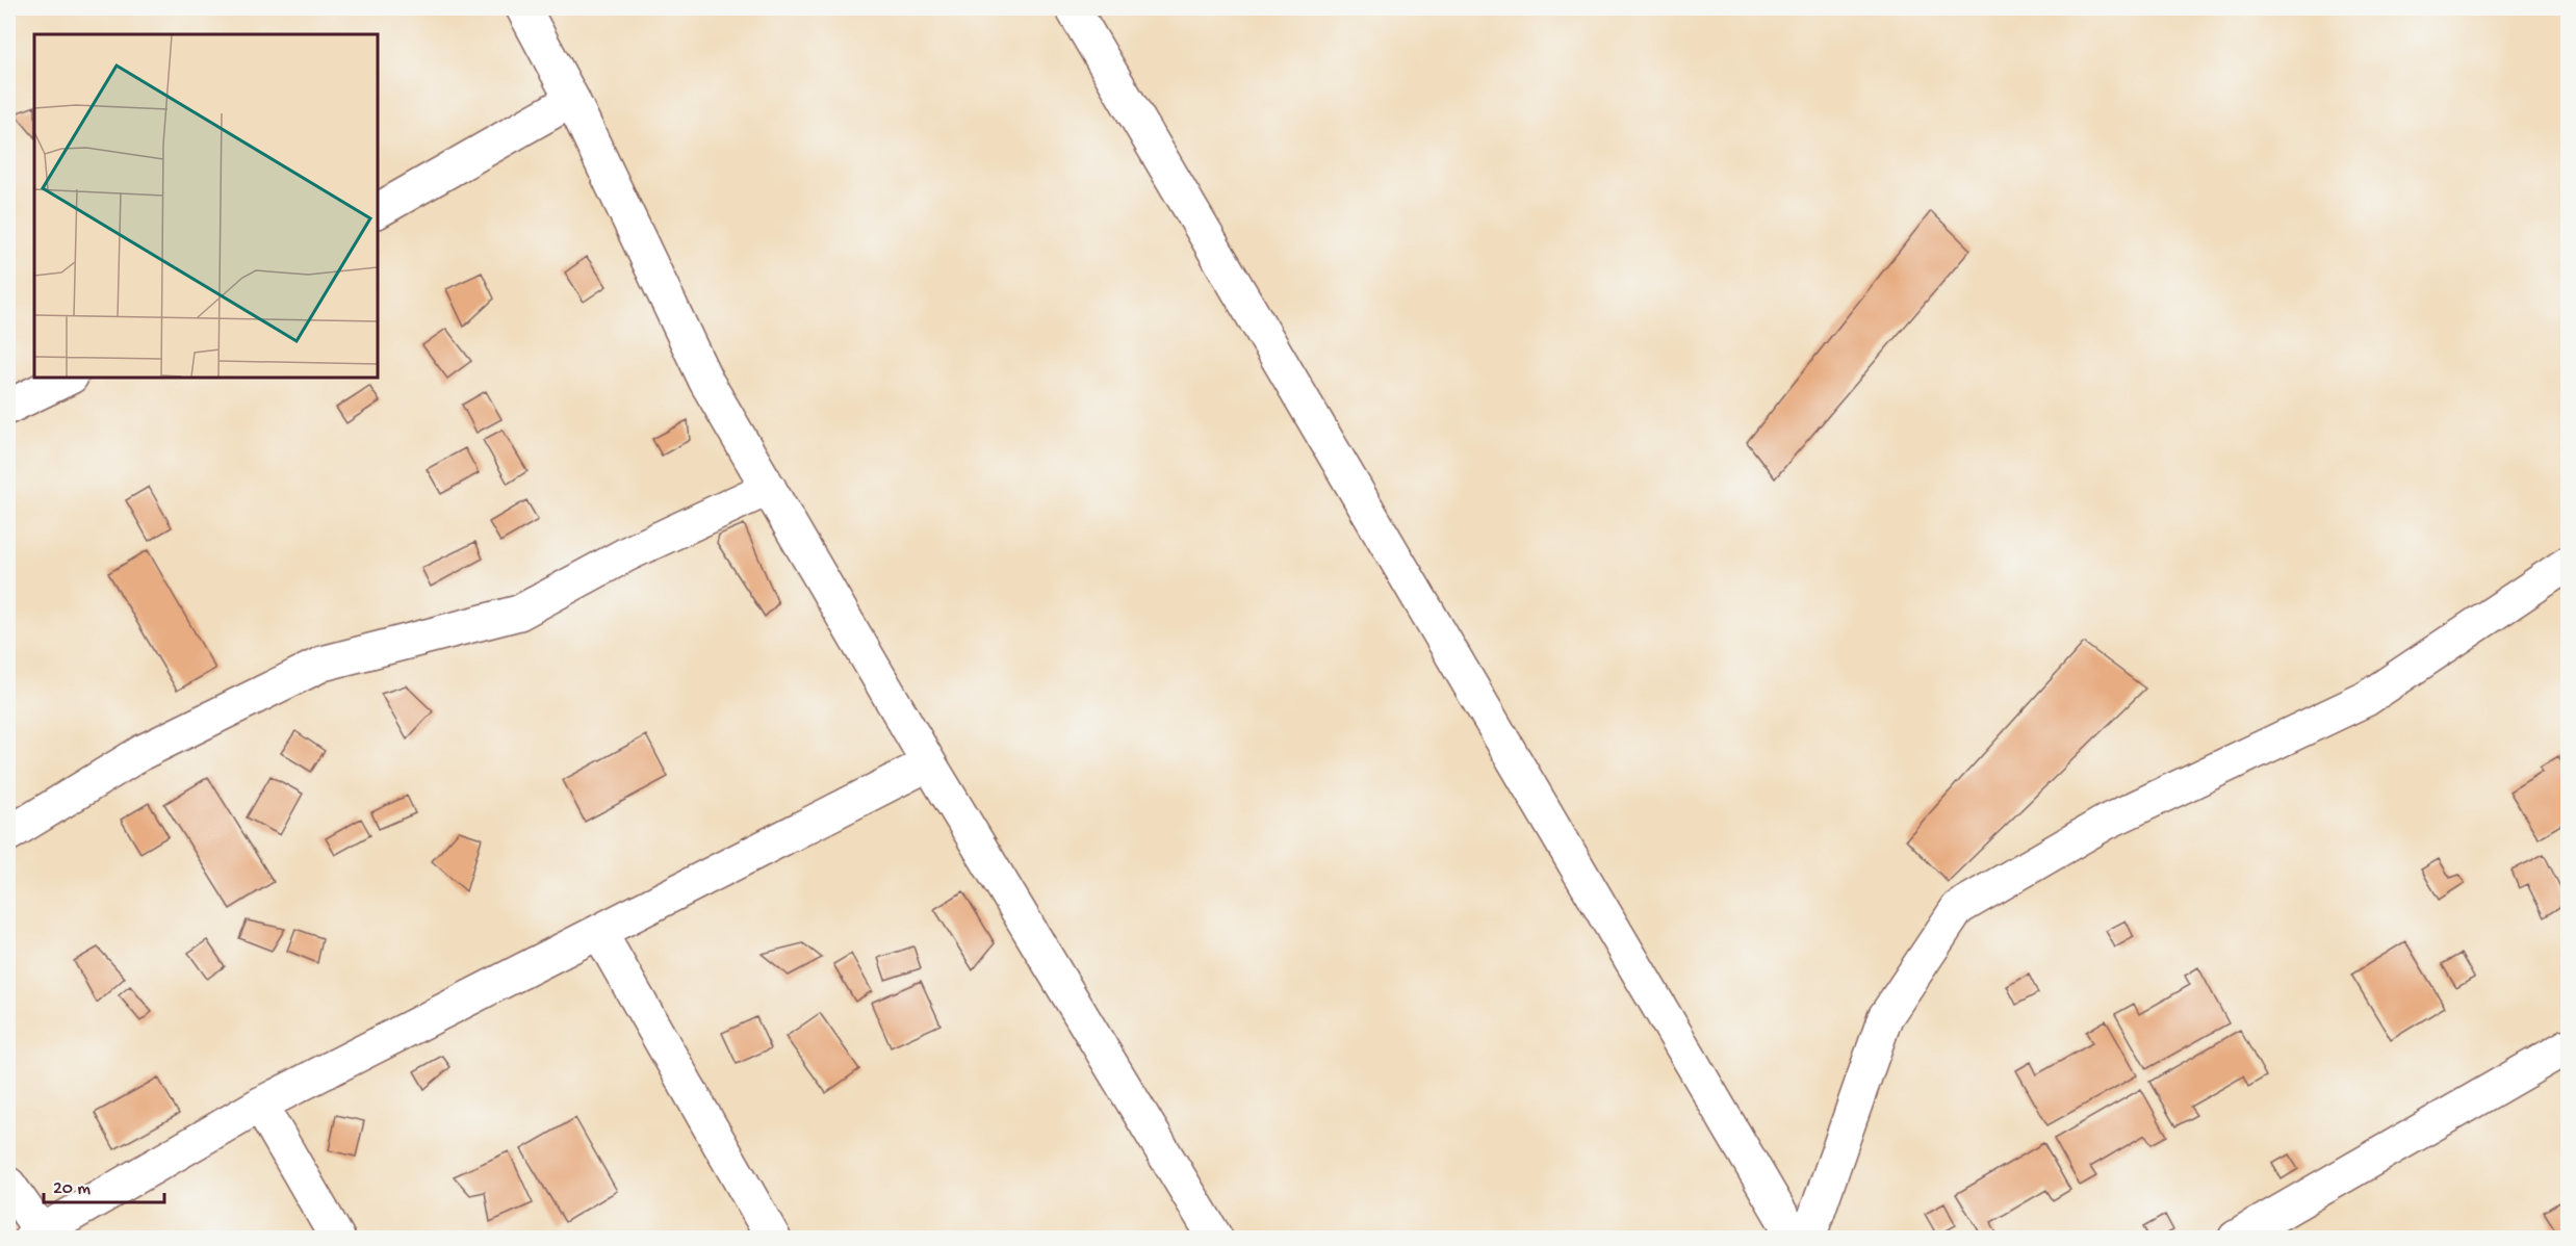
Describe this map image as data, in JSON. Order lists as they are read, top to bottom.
{
  "scale_bar": "20 m"
}
